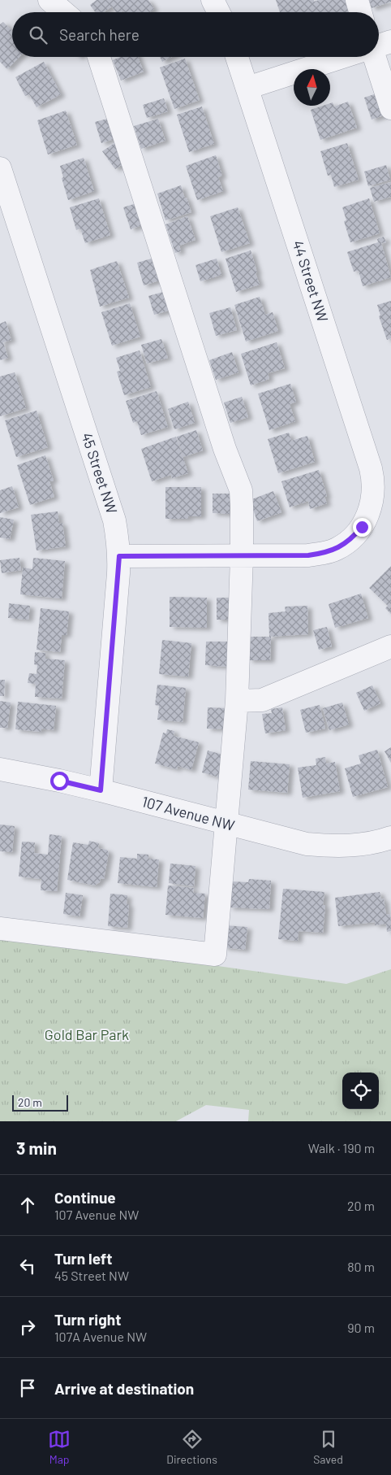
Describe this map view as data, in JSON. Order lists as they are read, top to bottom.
{
  "streets": {
    "street": ["44 Street NW", "45 Street NW", "107 Avenue NW"]
  },
  "crossings": [
    ["45 Street NW", "107 Avenue NW"]
  ],
  "parks": ["Gold Bar Park"],
  "scale_bar": "20 m",
  "north": "top",
  "page": {
    "search": "Search here",
    "scale": "20 m",
    "heading": ["3 min", "Walk · 190 m"],
    "list": [
      ["Continue", "107 Avenue NW", "20 m"],
      ["Turn left", "45 Street NW", "80 m"],
      ["Turn right", "107A Avenue NW", "90 m"],
      "Arrive at destination"
    ],
    "nav": ["Map", "Directions", "Saved"]
  }
}
